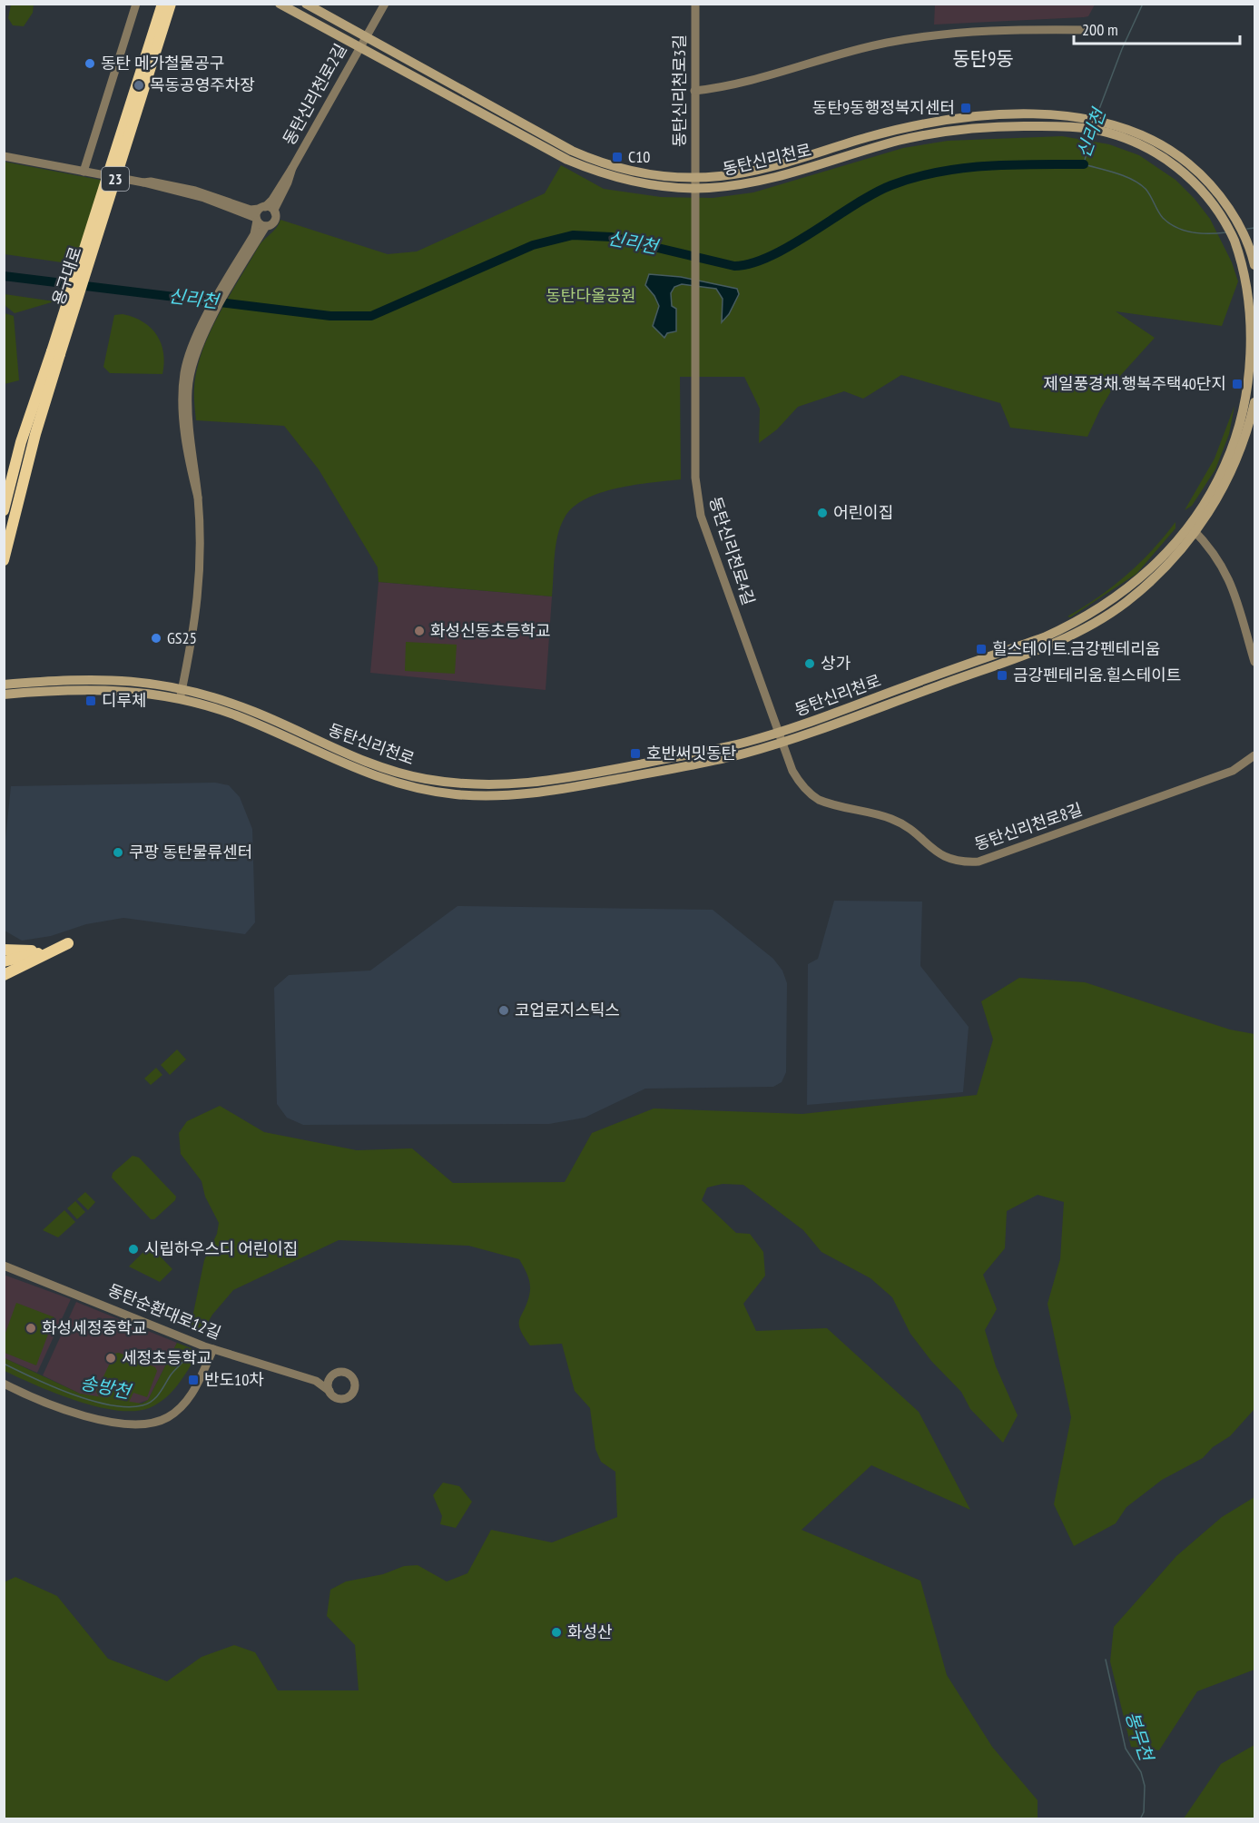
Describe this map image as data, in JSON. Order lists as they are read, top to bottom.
{
  "streets": {
    "highway": ["23", "용구대로"],
    "main road": ["동탄신리천로"],
    "street": [
      "동탄신리천로3길",
      "동탄신리천로2길",
      "동탄신리천로4길",
      "동탄신리천로8길",
      "동탄순환대로12길"
    ]
  },
  "crossings": [
    ["동탄신리천로3길", "동탄신리천로"],
    ["동탄신리천로3길", "동탄신리천로4길"],
    ["동탄신리천로2길", "동탄신리천로"],
    ["동탄신리천로", "동탄신리천로4길"],
    ["동탄신리천로", "동탄신리천로8길"],
    ["동탄신리천로4길", "동탄신리천로8길"]
  ],
  "districts": ["동탄9동"],
  "water": ["신리천", "송방천", "봉무천"],
  "parks": ["동탄다올공원"],
  "places": {
    "other": [
      "동탄 메가철물공구",
      "목동공영주차장",
      "어린이집",
      "화성신동초등학교",
      "GS25",
      "상가",
      "쿠팡 동탄물류센터",
      "코업로지스틱스",
      "시립하우스디 어린이집",
      "화성세정중학교",
      "세정초등학교",
      "화성산"
    ],
    "transit": [
      "동탄9동행정복지센터",
      "C10",
      "제일풍경채.행복주택40단지",
      "힐스테이트.금강펜테리움",
      "금강펜테리움.힐스테이트",
      "디루체",
      "호반써밋동탄",
      "반도10차"
    ]
  },
  "scale_bar": "200 m"
}
